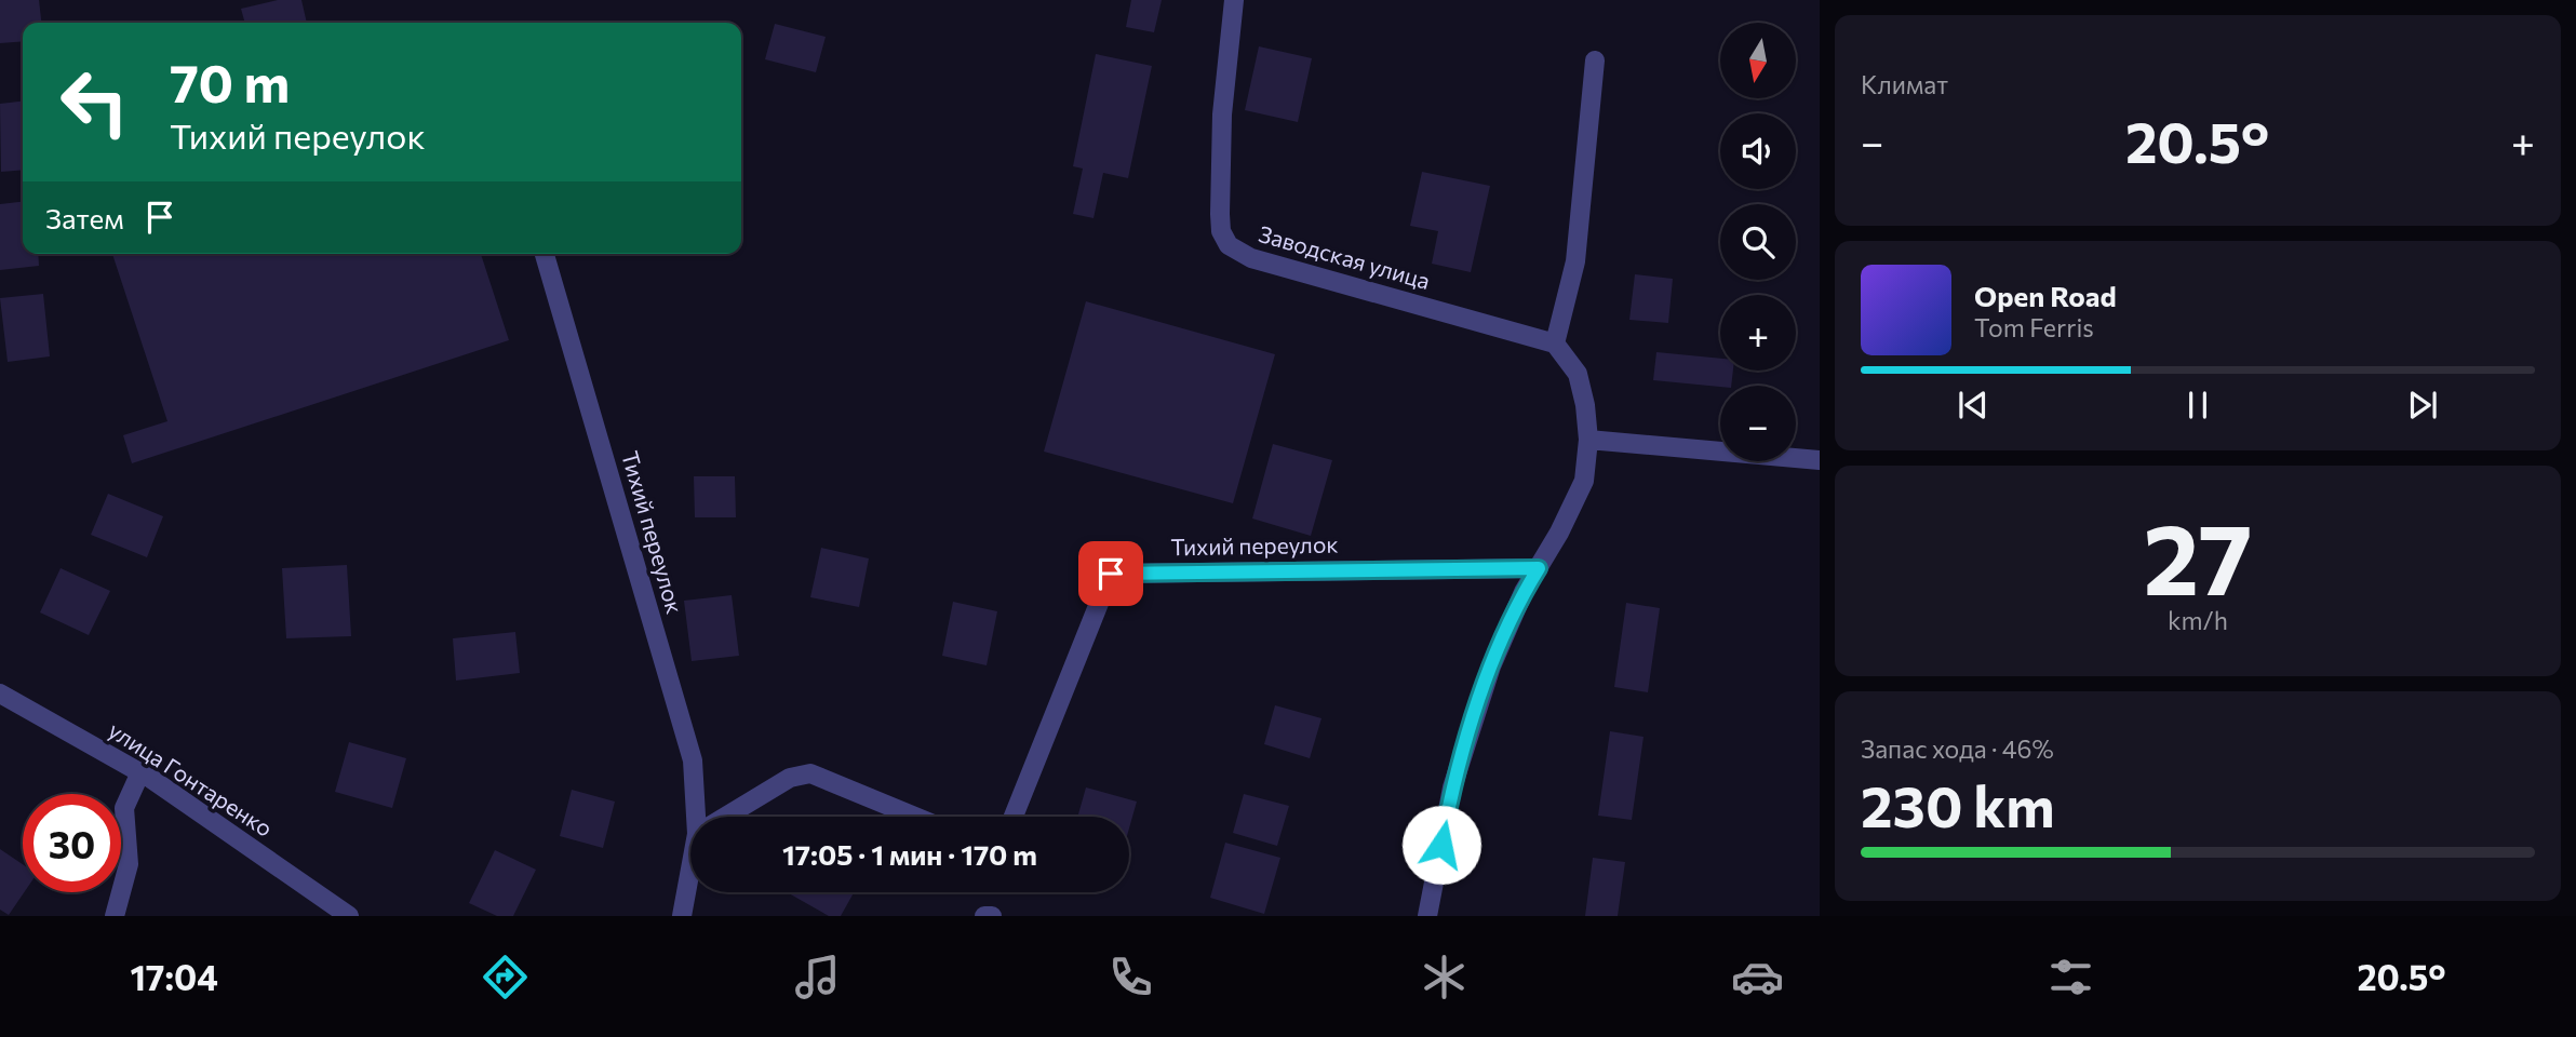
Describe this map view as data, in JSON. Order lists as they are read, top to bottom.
{
  "streets": {
    "street": ["Заводская улица", "Тихий переулок", "улица Гонтаренко"]
  },
  "north": "bottom",
  "page": {
    "tile": [
      "Климат",
      ["27", "km/h"],
      ["Запас хода · 46%", "230 km"]
    ],
    "map_buttons": ["+", "−"],
    "turn": ["70 m", "Тихий переулок"],
    "heat": ["−", "20.5°", "+"],
    "then": "Затем",
    "song": ["Open Road", "Tom Ferris"],
    "limit": "30",
    "trip": "17:05 · 1 мин · 170 m",
    "tabs": ["17:04", "20.5°"]
  }
}
